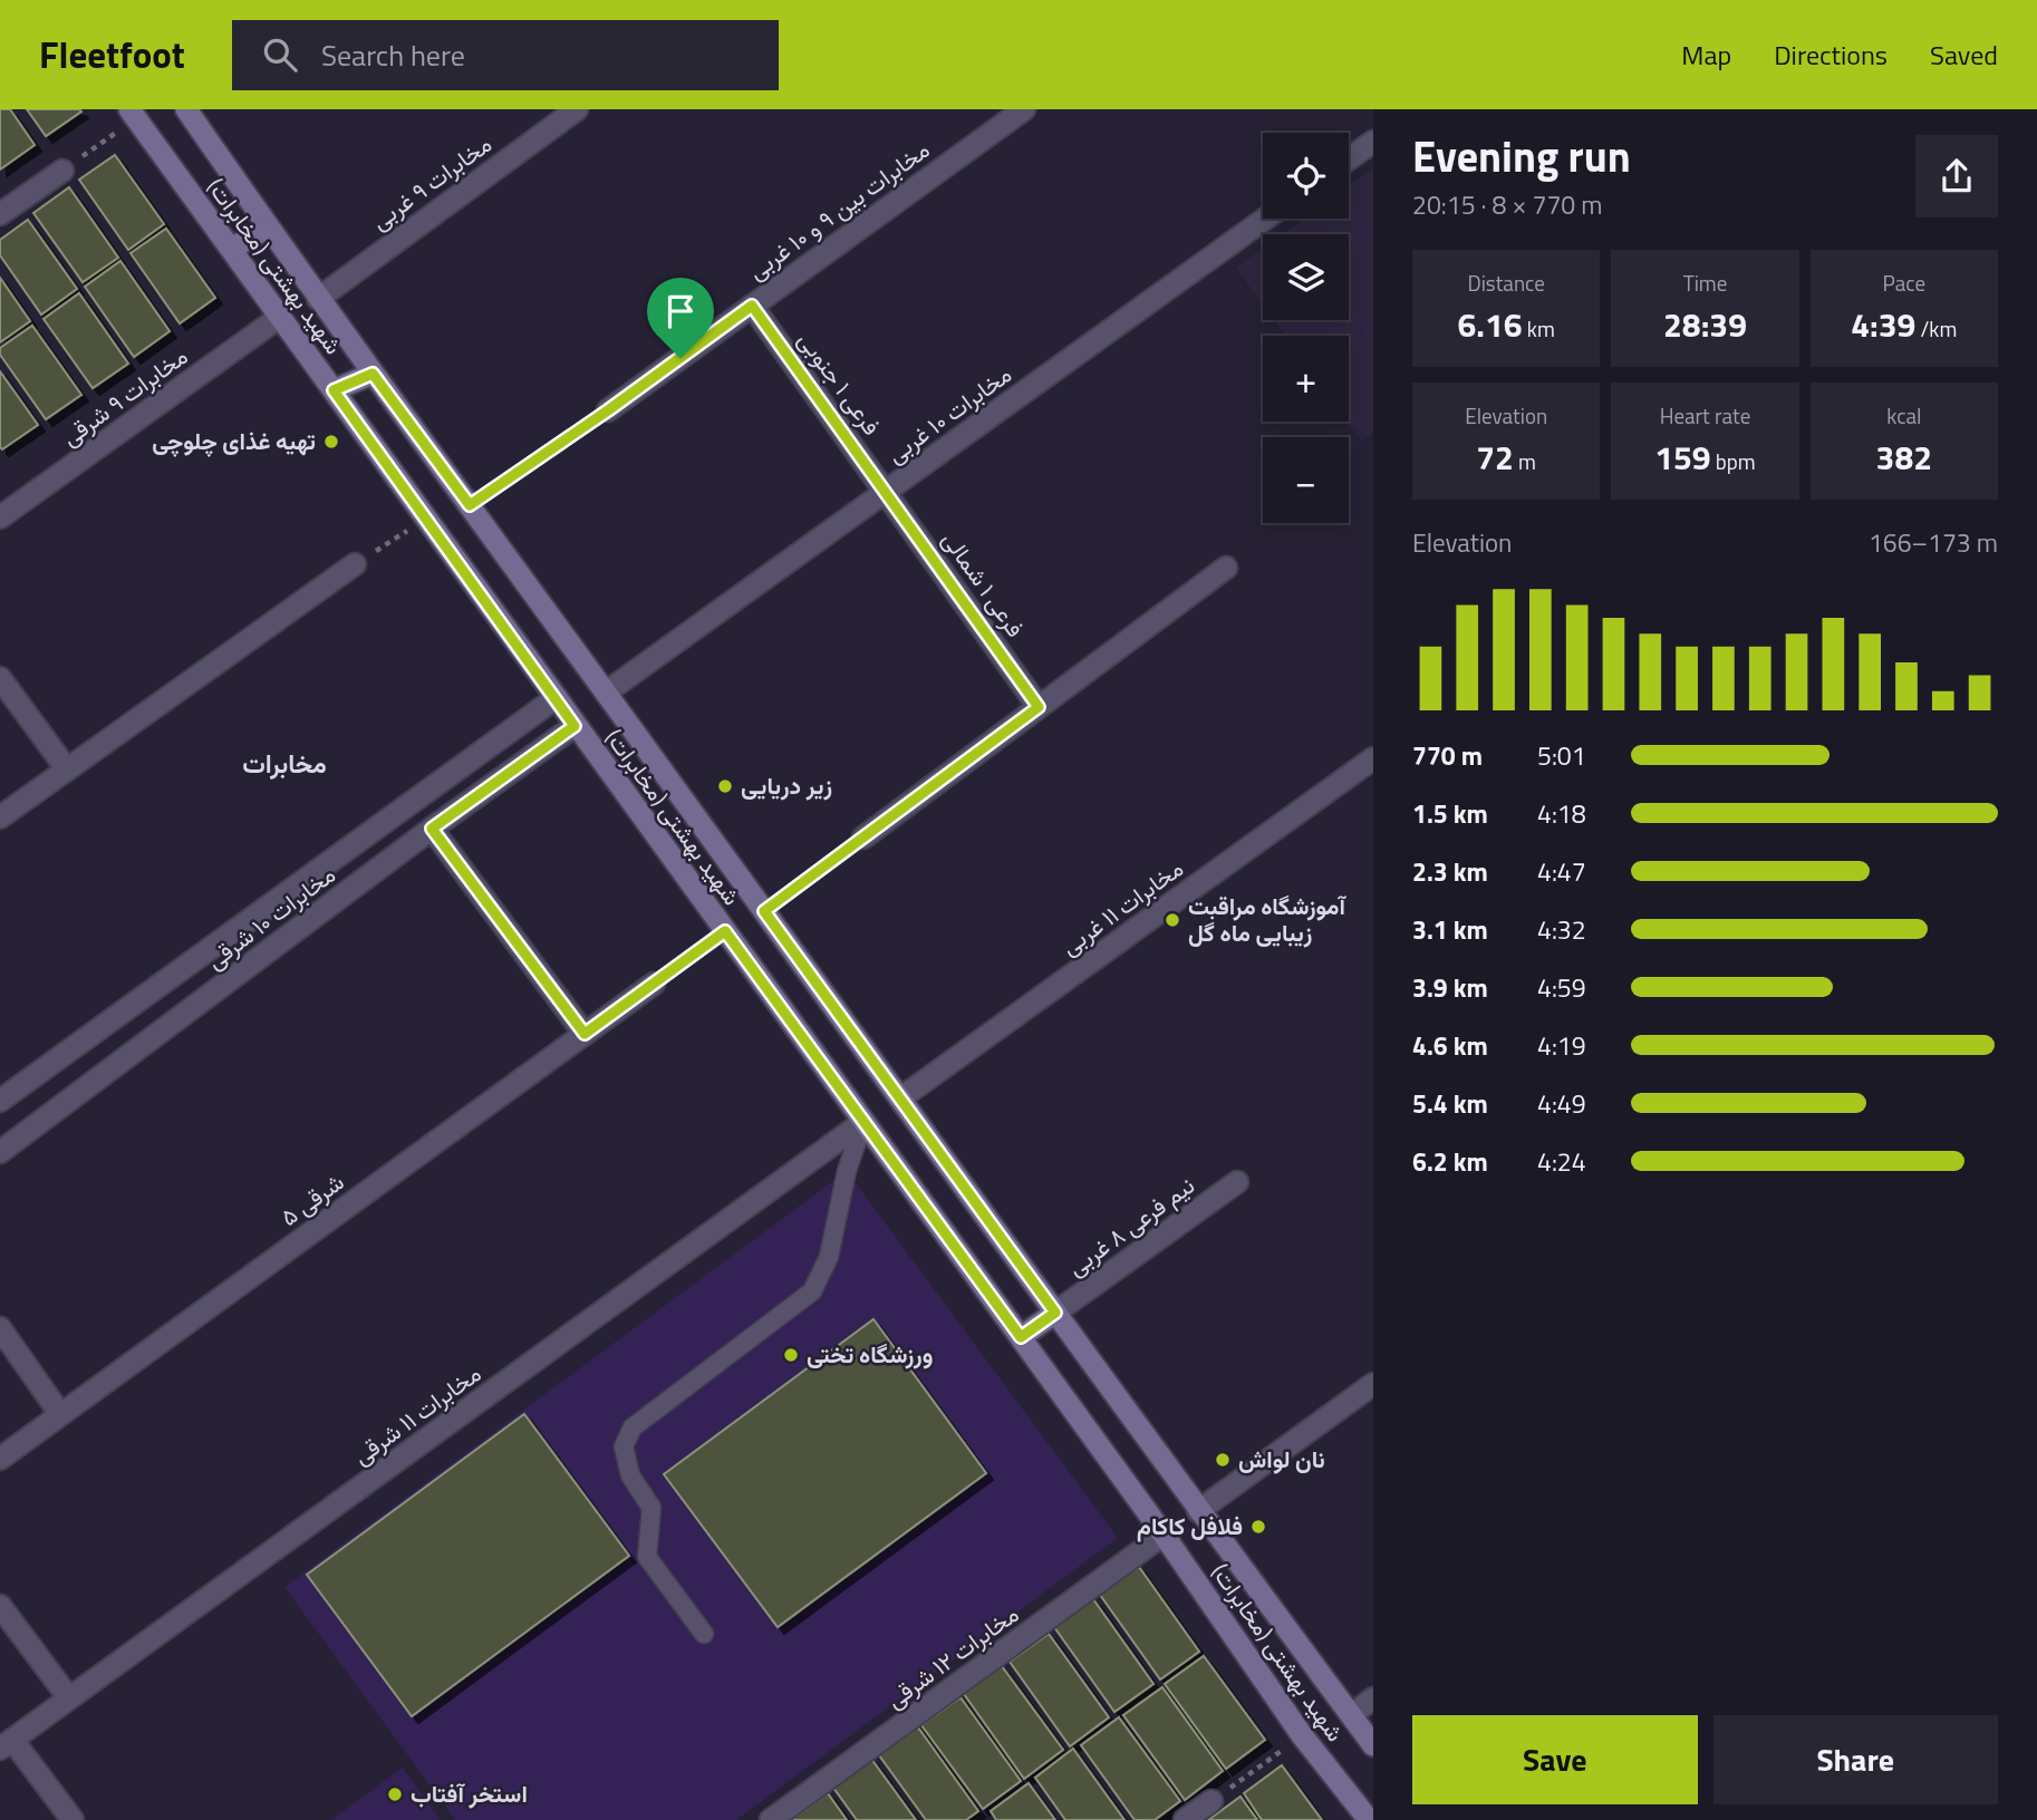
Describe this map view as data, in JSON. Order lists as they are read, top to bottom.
{
  "streets": {
    "main road": ["شهید بهشتی (مخابرات)"],
    "street": [
      "مخابرات ۹ غربی",
      "مخابرات بین ۹ و ۱۰ غربی",
      "فرعی ۱ جنوبی",
      "مخابرات ۹ شرقی",
      "مخابرات ۱۰ غربی",
      "فرعی ۱ شمالی",
      "مخابرات ۱۱ غربی",
      "مخابرات ۱۰ شرقی",
      "شرقی ۵",
      "نیم فرعی ۸ غربی",
      "مخابرات ۱۱ شرقی",
      "مخابرات ۱۲ شرقی"
    ]
  },
  "crossings": [
    ["مخابرات ۹ غربی", "شهید بهشتی (مخابرات)"],
    ["مخابرات بین ۹ و ۱۰ غربی", "فرعی ۱ جنوبی"],
    ["شهید بهشتی (مخابرات)", "مخابرات ۹ شرقی"],
    ["شهید بهشتی (مخابرات)", "مخابرات ۱۰ غربی"],
    ["شهید بهشتی (مخابرات)", "مخابرات ۱۱ غربی"],
    ["شهید بهشتی (مخابرات)", "مخابرات ۱۰ شرقی"],
    ["شهید بهشتی (مخابرات)", "نیم فرعی ۸ غربی"],
    ["شهید بهشتی (مخابرات)", "مخابرات ۱۱ شرقی"],
    ["شهید بهشتی (مخابرات)", "مخابرات ۱۲ شرقی"],
    ["فرعی ۱ جنوبی", "مخابرات ۱۰ غربی"],
    ["فرعی ۱ جنوبی", "فرعی ۱ شمالی"],
    ["مخابرات ۱۰ غربی", "فرعی ۱ شمالی"]
  ],
  "districts": ["مخابرات"],
  "places": [
    "تهیه غذای چلوچی",
    "زیر دریایی",
    "آموزشگاه مراقبت زیبایی ماه گل",
    "ورزشگاه تختی",
    "نان لواش",
    "فلافل کاکام",
    "استخر آفتاب"
  ],
  "page": {
    "header": "Fleetfoot",
    "search": "Search here",
    "nav": ["Map", "Directions", "Saved"],
    "heading": ["Evening run", "20:15 · 8 × 770 m"],
    "map_buttons": ["+", "−"],
    "stats": [
      ["Distance", "6.16 km"],
      ["Time", "28:39"],
      ["Pace", "4:39 /km"],
      ["Elevation", "72 m"],
      ["Heart rate", "159 bpm"],
      ["kcal", "382"]
    ],
    "chart": ["Elevation", "166–173 m"],
    "list": [
      {
        "name": "770 m",
        "note": "5:01"
      },
      {
        "name": "1.5 km",
        "note": "4:18"
      },
      {
        "name": "2.3 km",
        "note": "4:47"
      },
      {
        "name": "3.1 km",
        "note": "4:32"
      },
      {
        "name": "3.9 km",
        "note": "4:59"
      },
      {
        "name": "4.6 km",
        "note": "4:19"
      },
      {
        "name": "5.4 km",
        "note": "4:49"
      },
      {
        "name": "6.2 km",
        "note": "4:24"
      }
    ],
    "buttons": ["Save", "Share"]
  }
}
